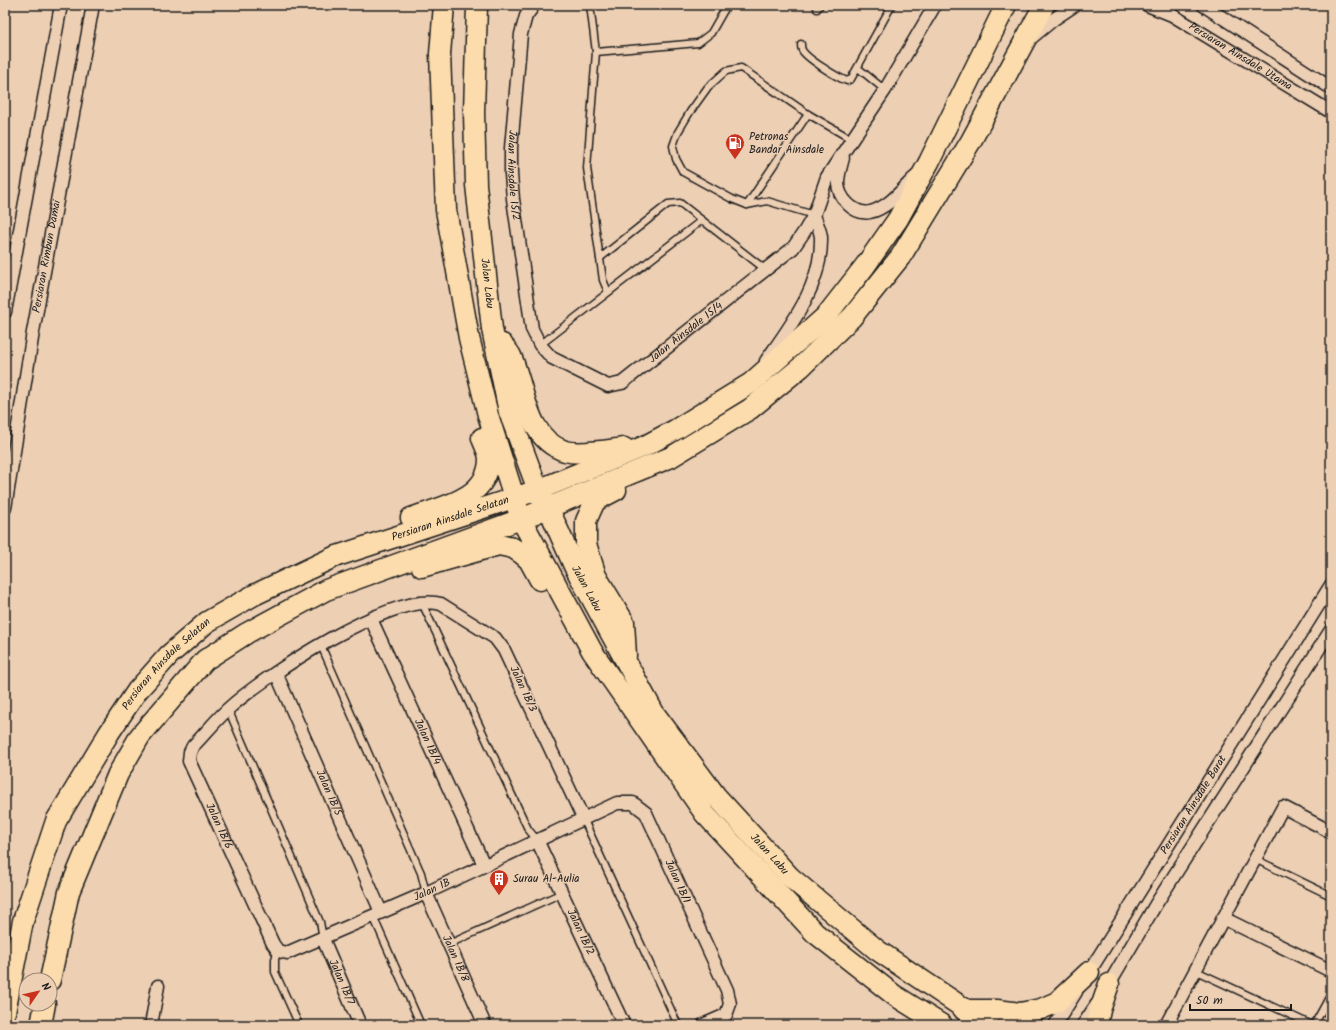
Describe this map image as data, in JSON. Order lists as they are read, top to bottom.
{
  "streets": {
    "main road": ["Jalan Labu", "Persiaran Ainsdale Selatan"],
    "street": [
      "Persiaran Ainsdale Utama",
      "Jalan Ainsdale 15/2",
      "Persiaran Rimbun Damai",
      "Jalan Ainsdale 15/4",
      "Jalan 1B/3",
      "Jalan 1B/4",
      "Jalan 1B/5",
      "Persiaran Ainsdale Barat",
      "Jalan 1B/6",
      "Jalan 1B/1",
      "Jalan 1B",
      "Jalan 1B/2",
      "Jalan 1B/8",
      "Jalan 1B/7"
    ]
  },
  "crossings": [
    ["Jalan Ainsdale 15/2", "Jalan Ainsdale 15/4"],
    ["Jalan Labu", "Persiaran Ainsdale Selatan"],
    ["Jalan 1B/3", "Jalan 1B/6"],
    ["Jalan 1B/3", "Jalan 1B/1"],
    ["Jalan 1B/3", "Jalan 1B"],
    ["Jalan 1B/4", "Jalan 1B/6"],
    ["Jalan 1B/4", "Jalan 1B"],
    ["Jalan 1B/5", "Jalan 1B/6"],
    ["Jalan 1B/5", "Jalan 1B"],
    ["Jalan 1B/6", "Jalan 1B"],
    ["Jalan 1B/1", "Jalan 1B"],
    ["Jalan 1B", "Jalan 1B/2"],
    ["Jalan 1B", "Jalan 1B/8"],
    ["Jalan 1B", "Jalan 1B/7"]
  ],
  "places": {
    "fuel station": ["Petronas Bandar Ainsdale"],
    "building": ["Surau Al-Aulia"]
  },
  "scale_bar": "50 m",
  "north": "top right"
}
